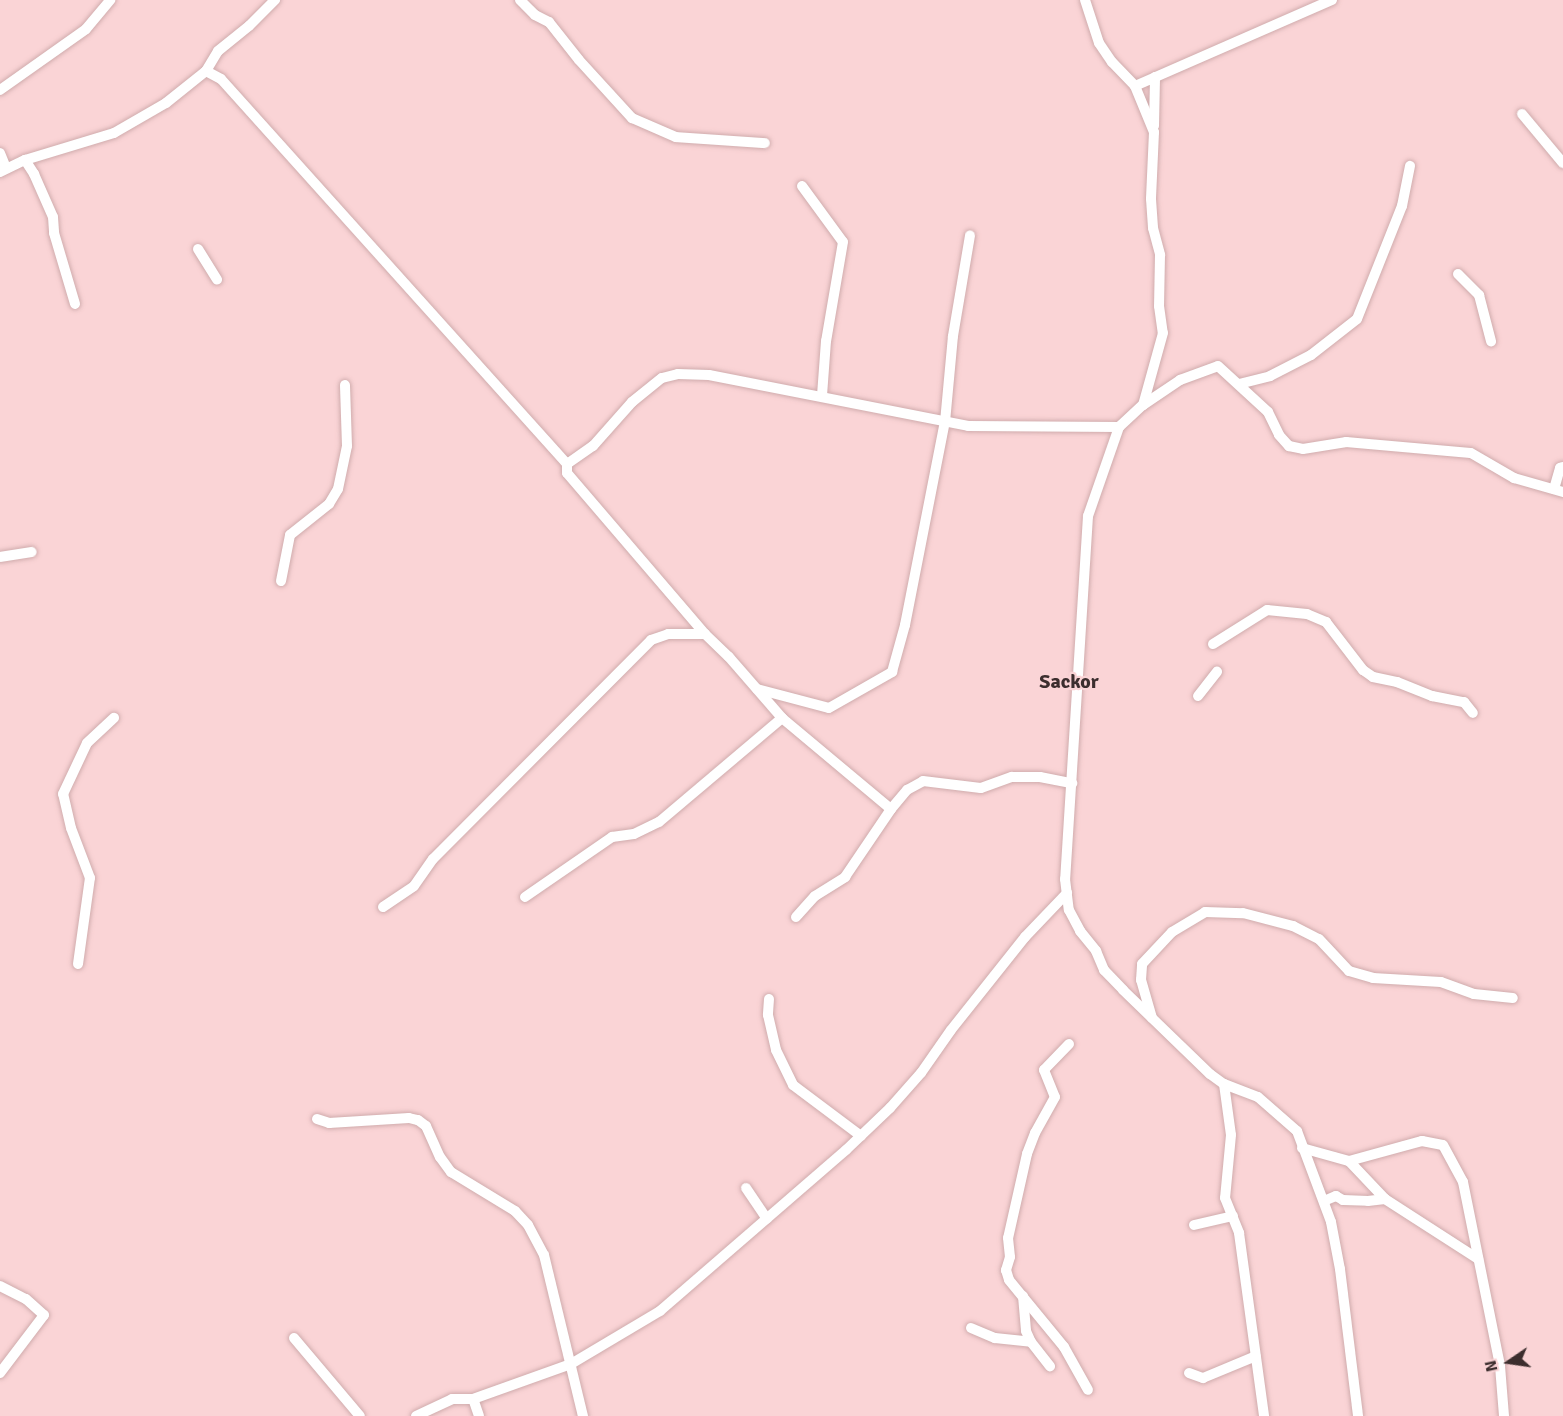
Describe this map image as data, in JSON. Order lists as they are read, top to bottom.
{
  "districts": ["Sackor"],
  "north": "left"
}
